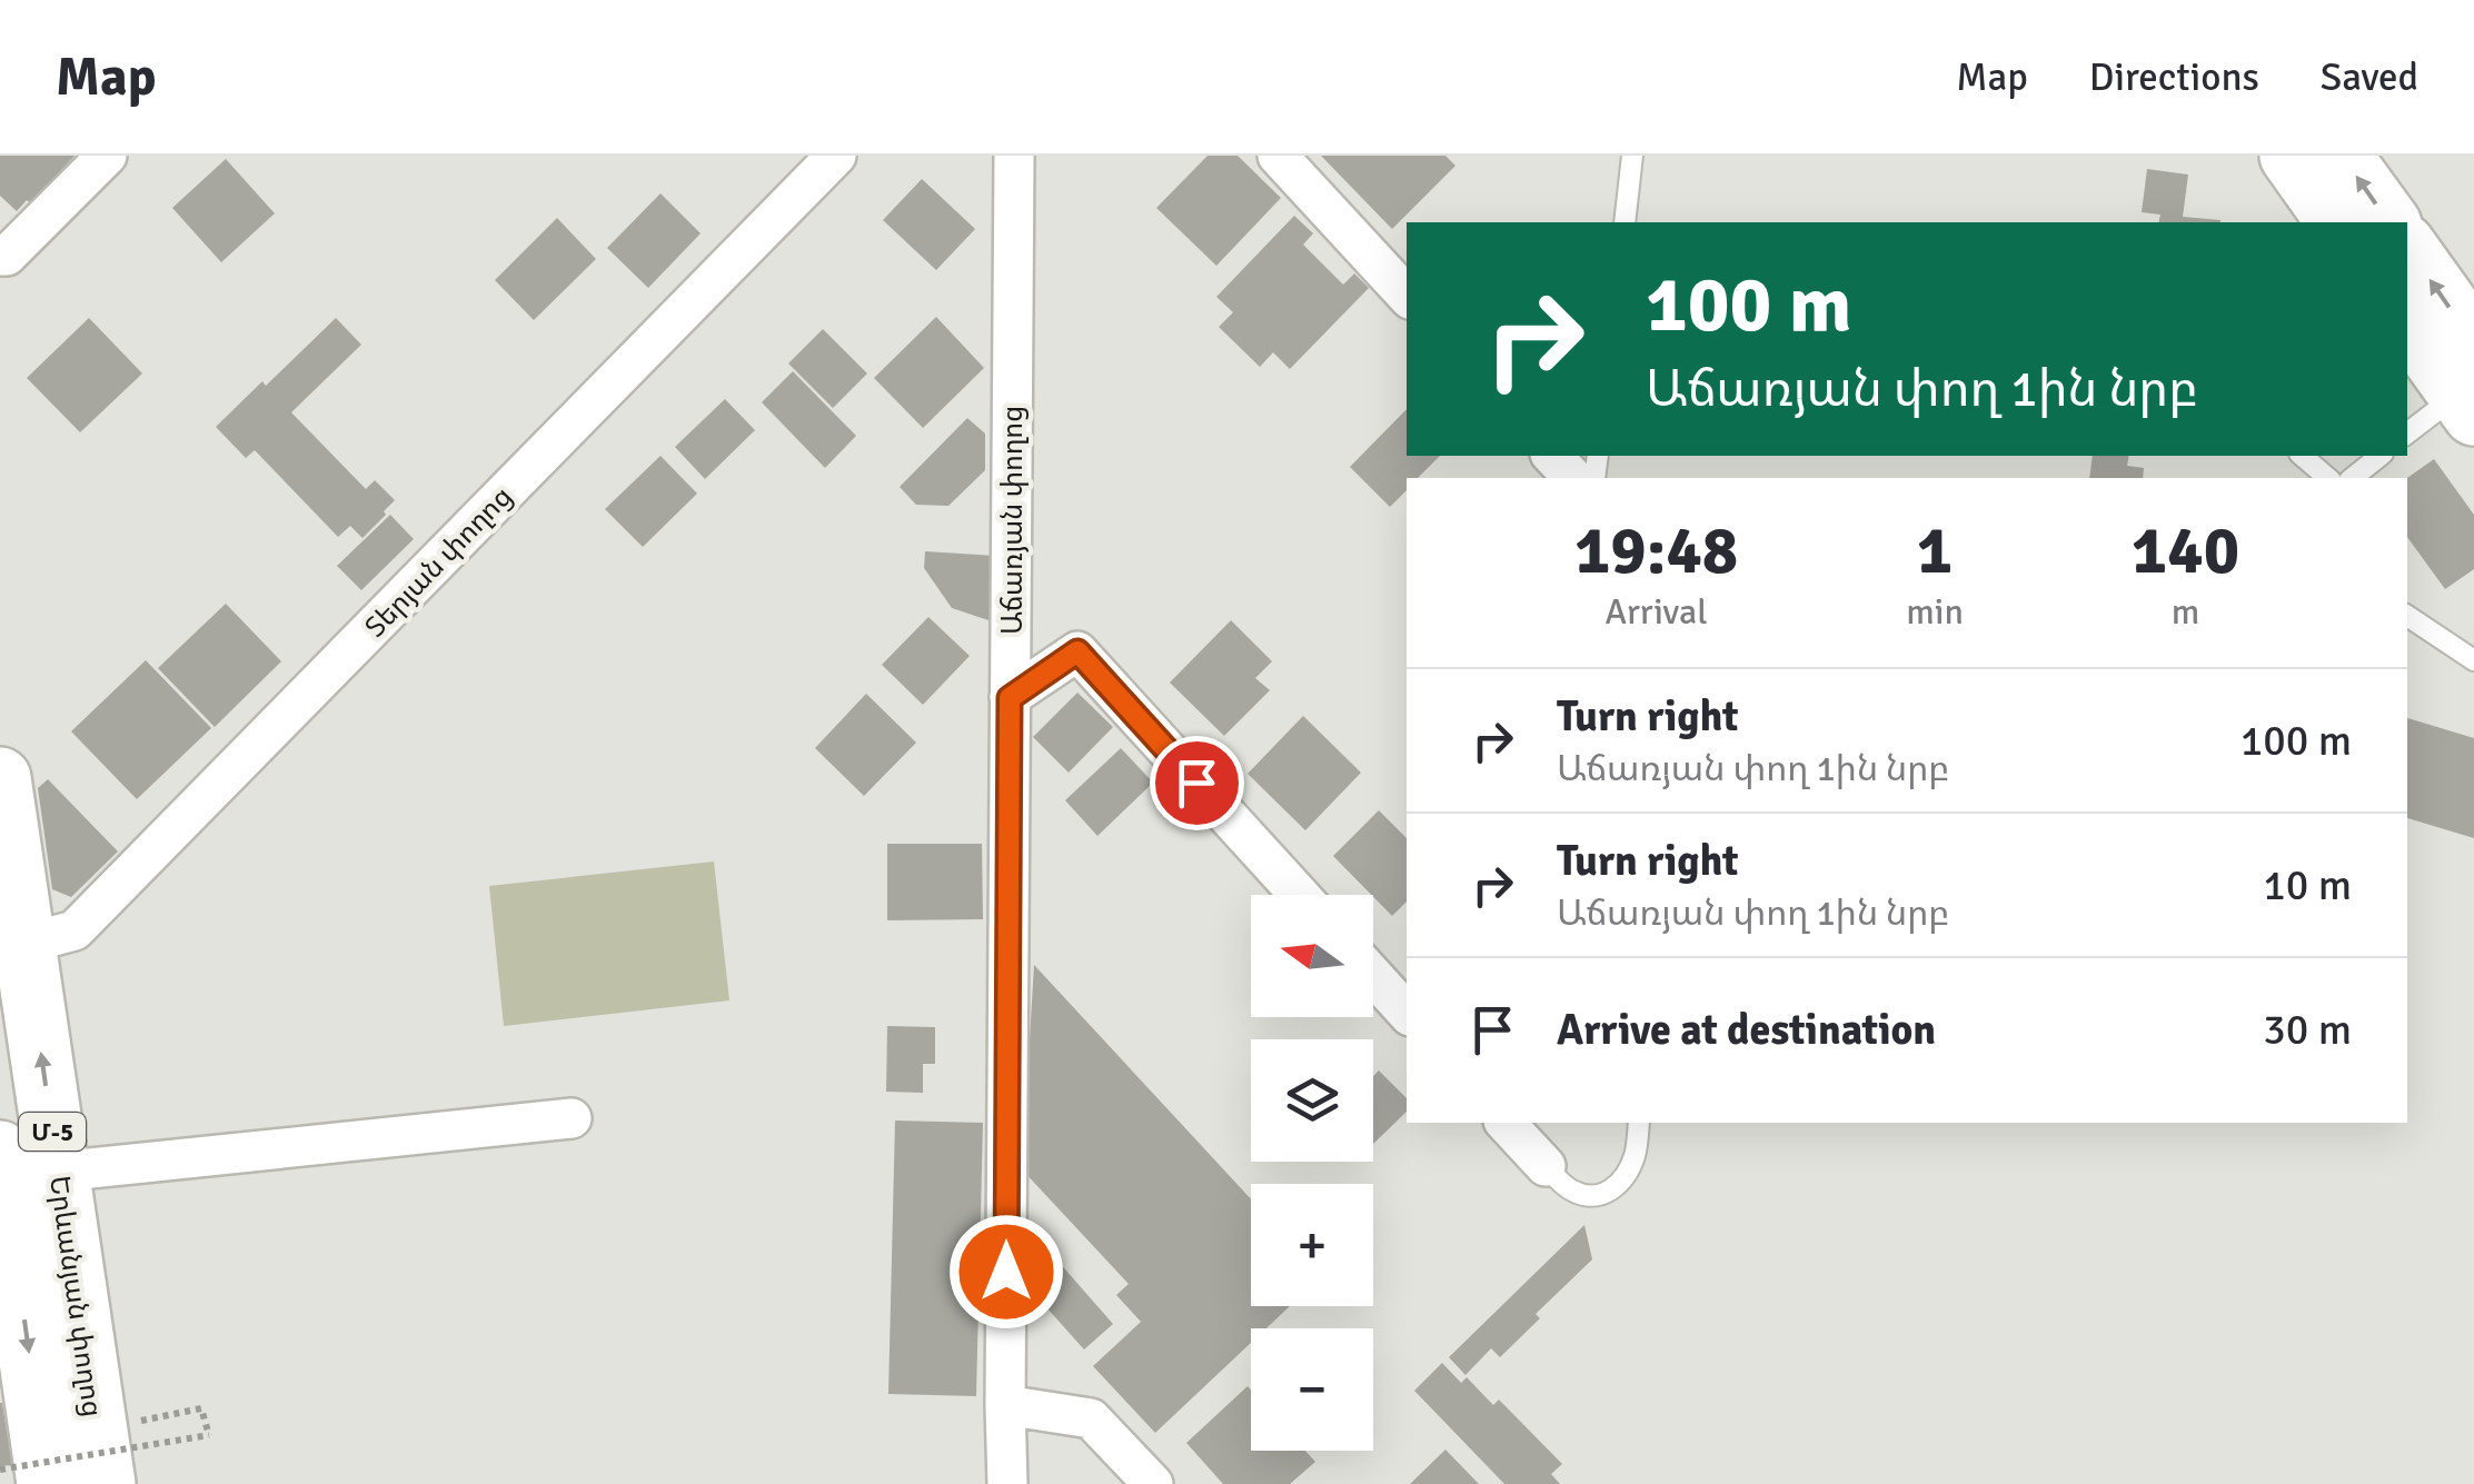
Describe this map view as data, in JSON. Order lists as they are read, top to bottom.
{
  "streets": {
    "main road": ["Մ-5", "Երևանյան փողոց"],
    "street": ["Աճառյան փողոց", "Տերյան փողոց"]
  },
  "crossings": [
    ["Տերյան փողոց", "Երևանյան փողոց"]
  ],
  "north": "left",
  "page": {
    "header": "Map",
    "nav": ["Map", "Directions", "Saved"],
    "turn": ["100 m", "Աճառյան փող 1ին նրբ"],
    "eta": [
      "19:48",
      "Arrival",
      "1",
      "min",
      "140",
      "m"
    ],
    "list": [
      {
        "name": "Turn right",
        "note": "Աճառյան փող 1ին նրբ",
        "value": "100 m"
      },
      {
        "name": "Turn right",
        "note": "Աճառյան փող 1ին նրբ",
        "value": "10 m"
      },
      {
        "name": "Arrive at destination",
        "value": "30 m"
      }
    ],
    "map_buttons": ["+", "−"]
  }
}
